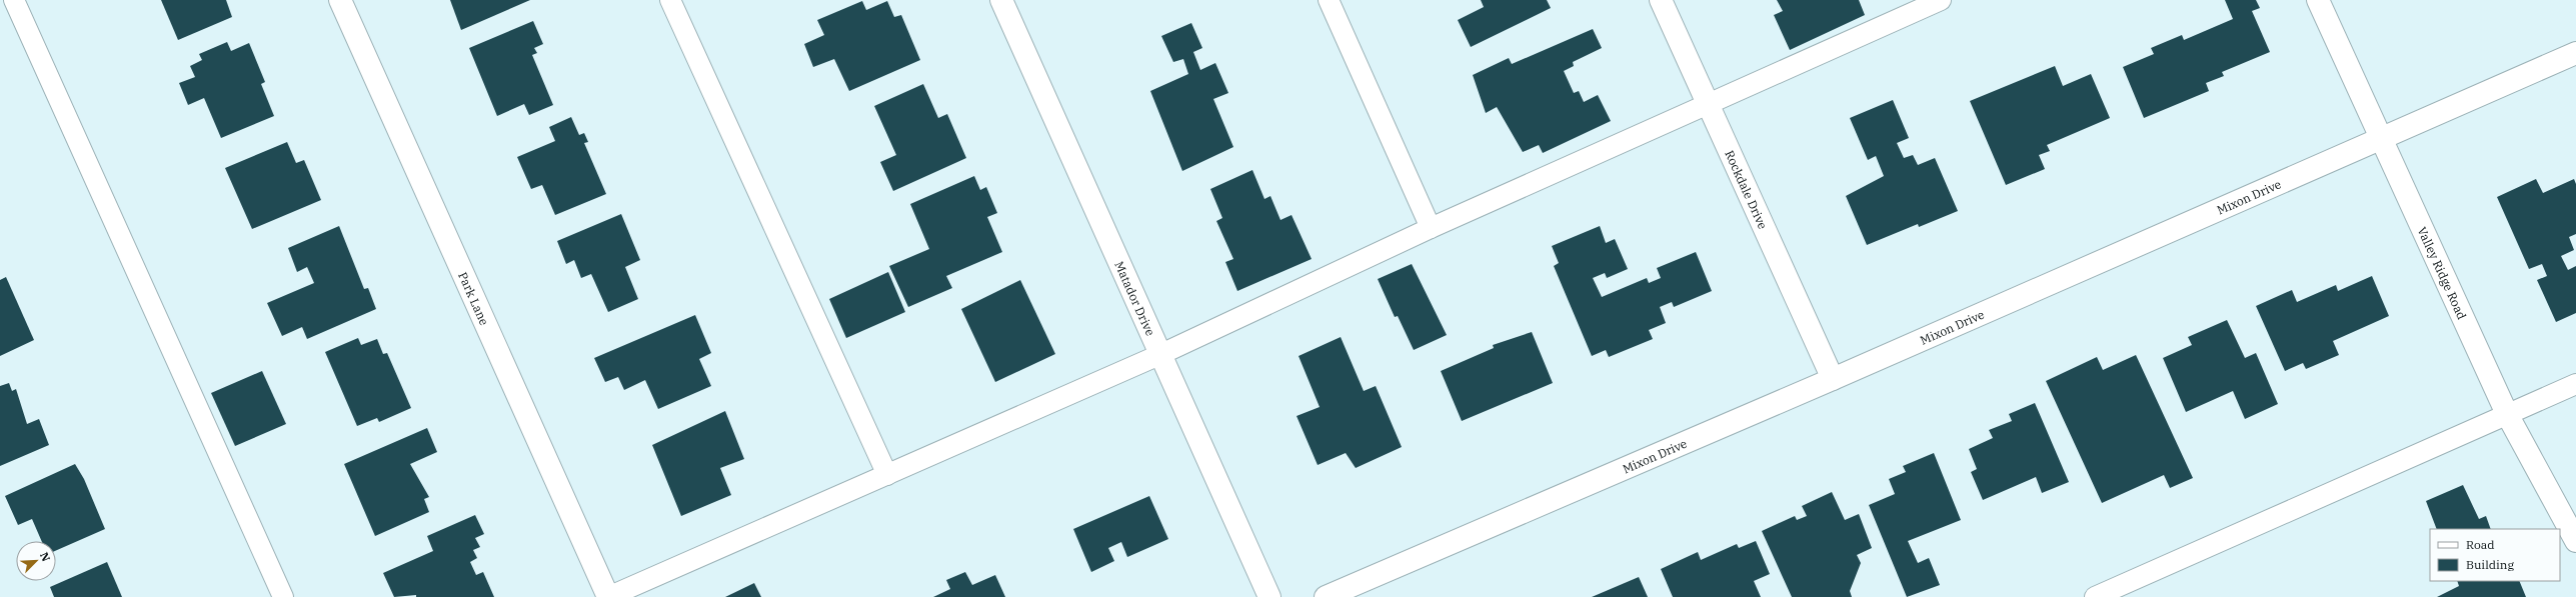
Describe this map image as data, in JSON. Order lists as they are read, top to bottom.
{
  "streets": {
    "street": [
      "Rockdale Drive",
      "Mixon Drive",
      "Valley Ridge Road",
      "Park Lane",
      "Matador Drive"
    ]
  },
  "crossings": [
    ["Rockdale Drive", "Mixon Drive"],
    ["Mixon Drive", "Valley Ridge Road"]
  ],
  "legend": ["Road", "Building"],
  "north": "top right"
}
